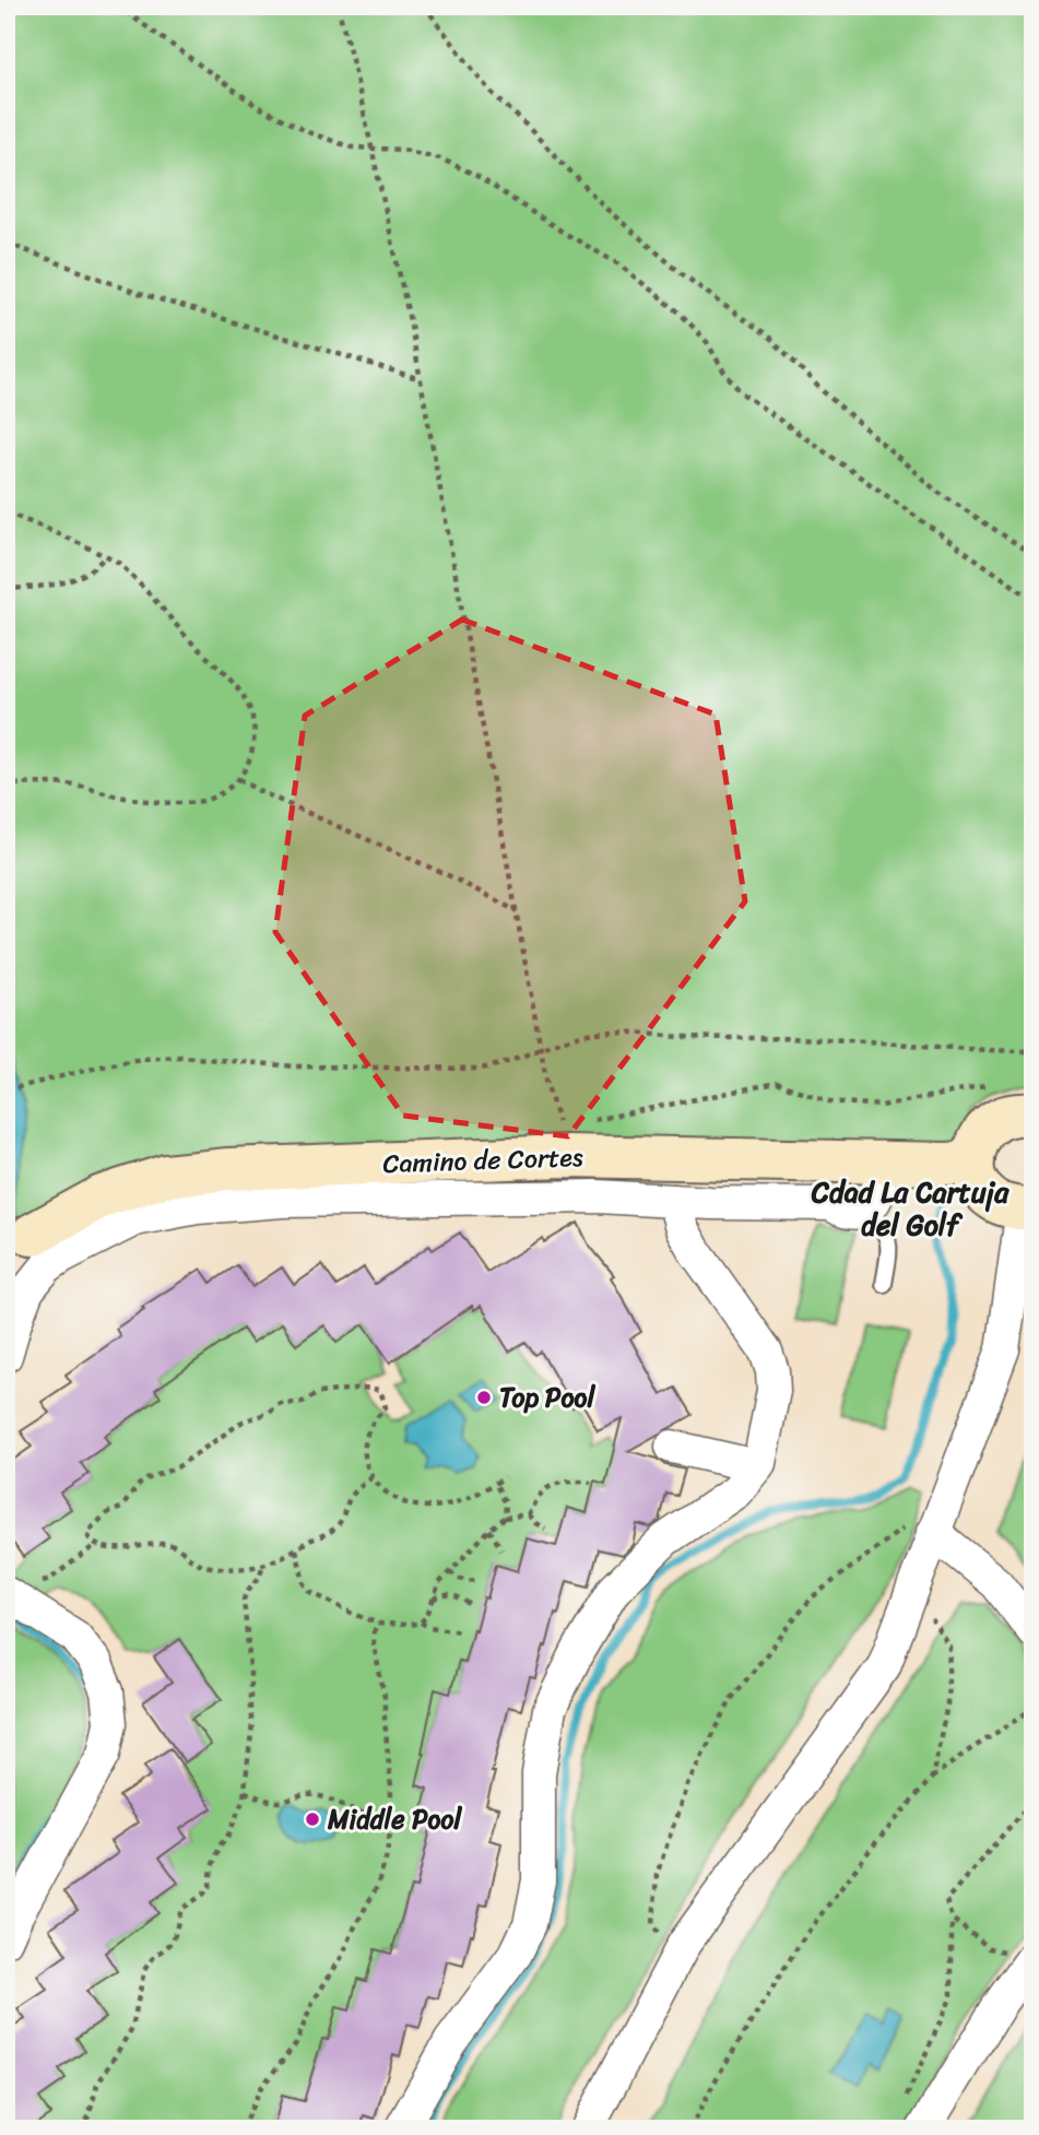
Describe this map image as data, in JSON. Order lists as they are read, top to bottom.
{
  "streets": {
    "street": ["Camino de Cortes"]
  },
  "districts": ["Cdad La Cartuja del Golf"],
  "places": ["Top Pool", "Middle Pool"]
}
